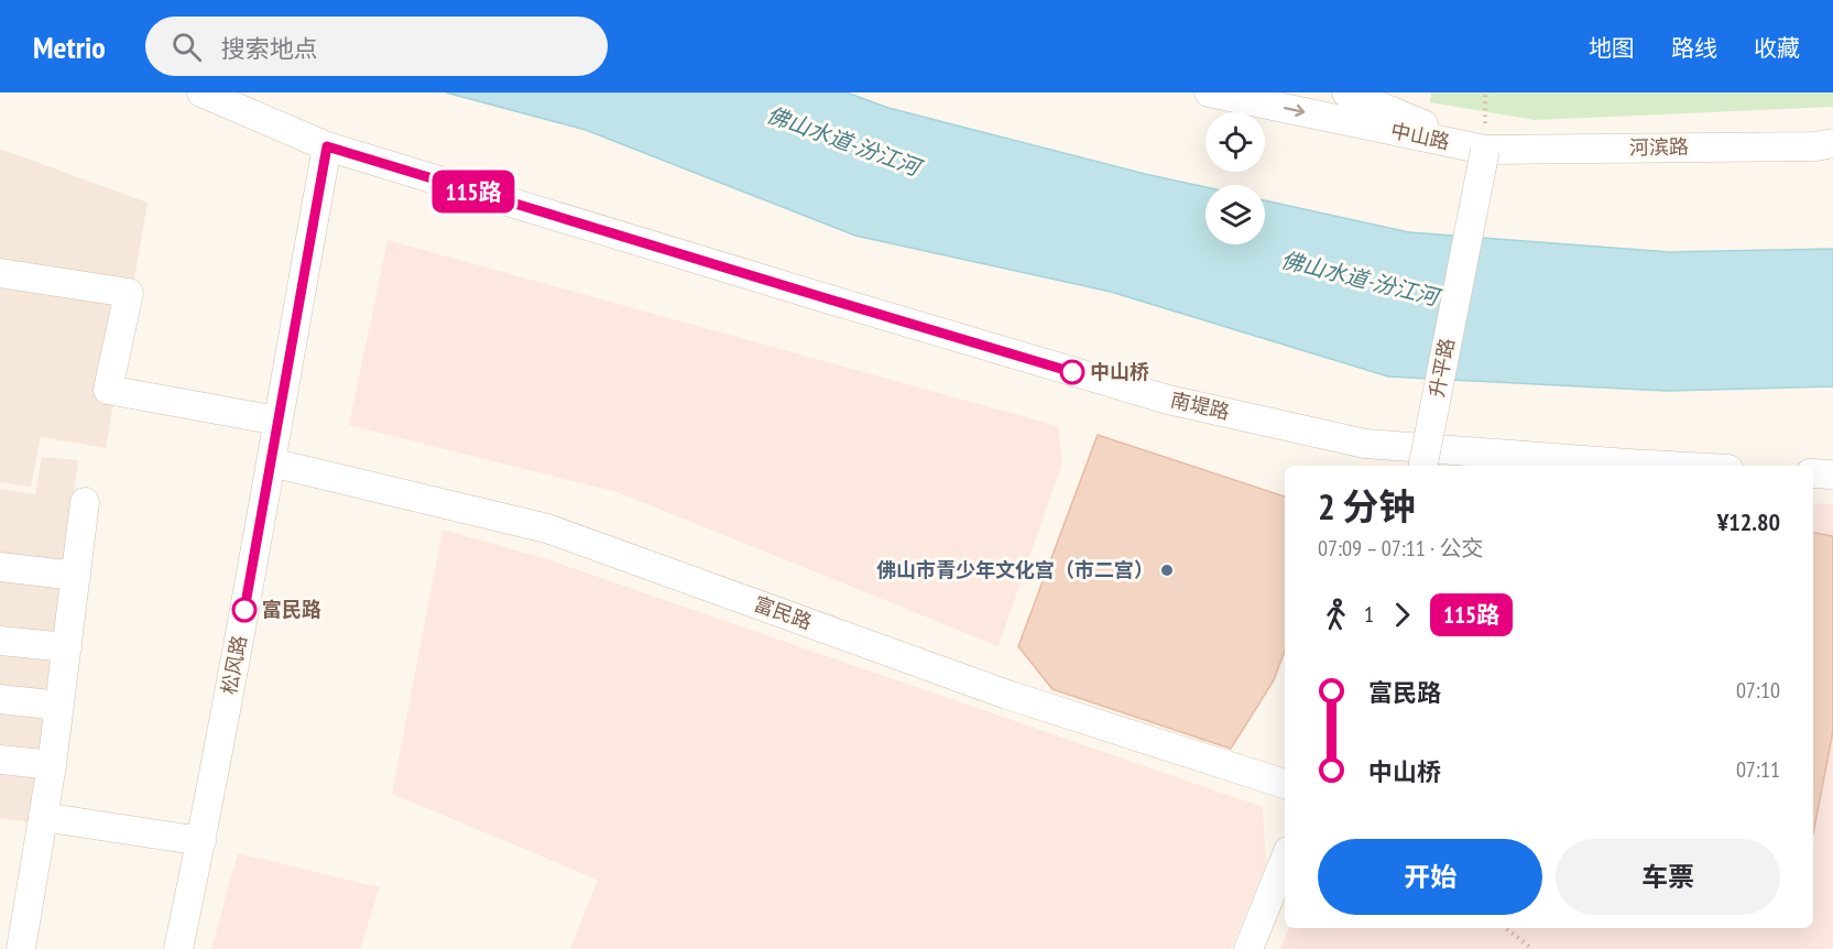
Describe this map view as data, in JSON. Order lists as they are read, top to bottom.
{
  "streets": {
    "street": [
      "中山路",
      "河滨路",
      "升平路",
      "南堤路",
      "富民路",
      "松风路"
    ]
  },
  "crossings": [
    ["中山路", "河滨路"],
    ["中山路", "升平路"],
    ["河滨路", "升平路"],
    ["南堤路", "松风路"],
    ["富民路", "松风路"]
  ],
  "water": ["佛山水道-汾江河"],
  "places": ["中山桥", "佛山市青少年文化宫（市二宫）", "富民路"],
  "lines": ["bus line 115路"],
  "page": {
    "header": "Metrio",
    "search": "搜索地点",
    "nav": ["地图", "路线", "收藏"],
    "on_map": "115路",
    "heading": ["2 分钟", "07:09 – 07:11 · 公交", "¥12.80"],
    "legs": ["1", "115路"],
    "list": [
      {
        "name": "富民路",
        "value": "07:10"
      },
      {
        "name": "中山桥",
        "value": "07:11"
      }
    ],
    "buttons": ["开始", "车票"]
  }
}
